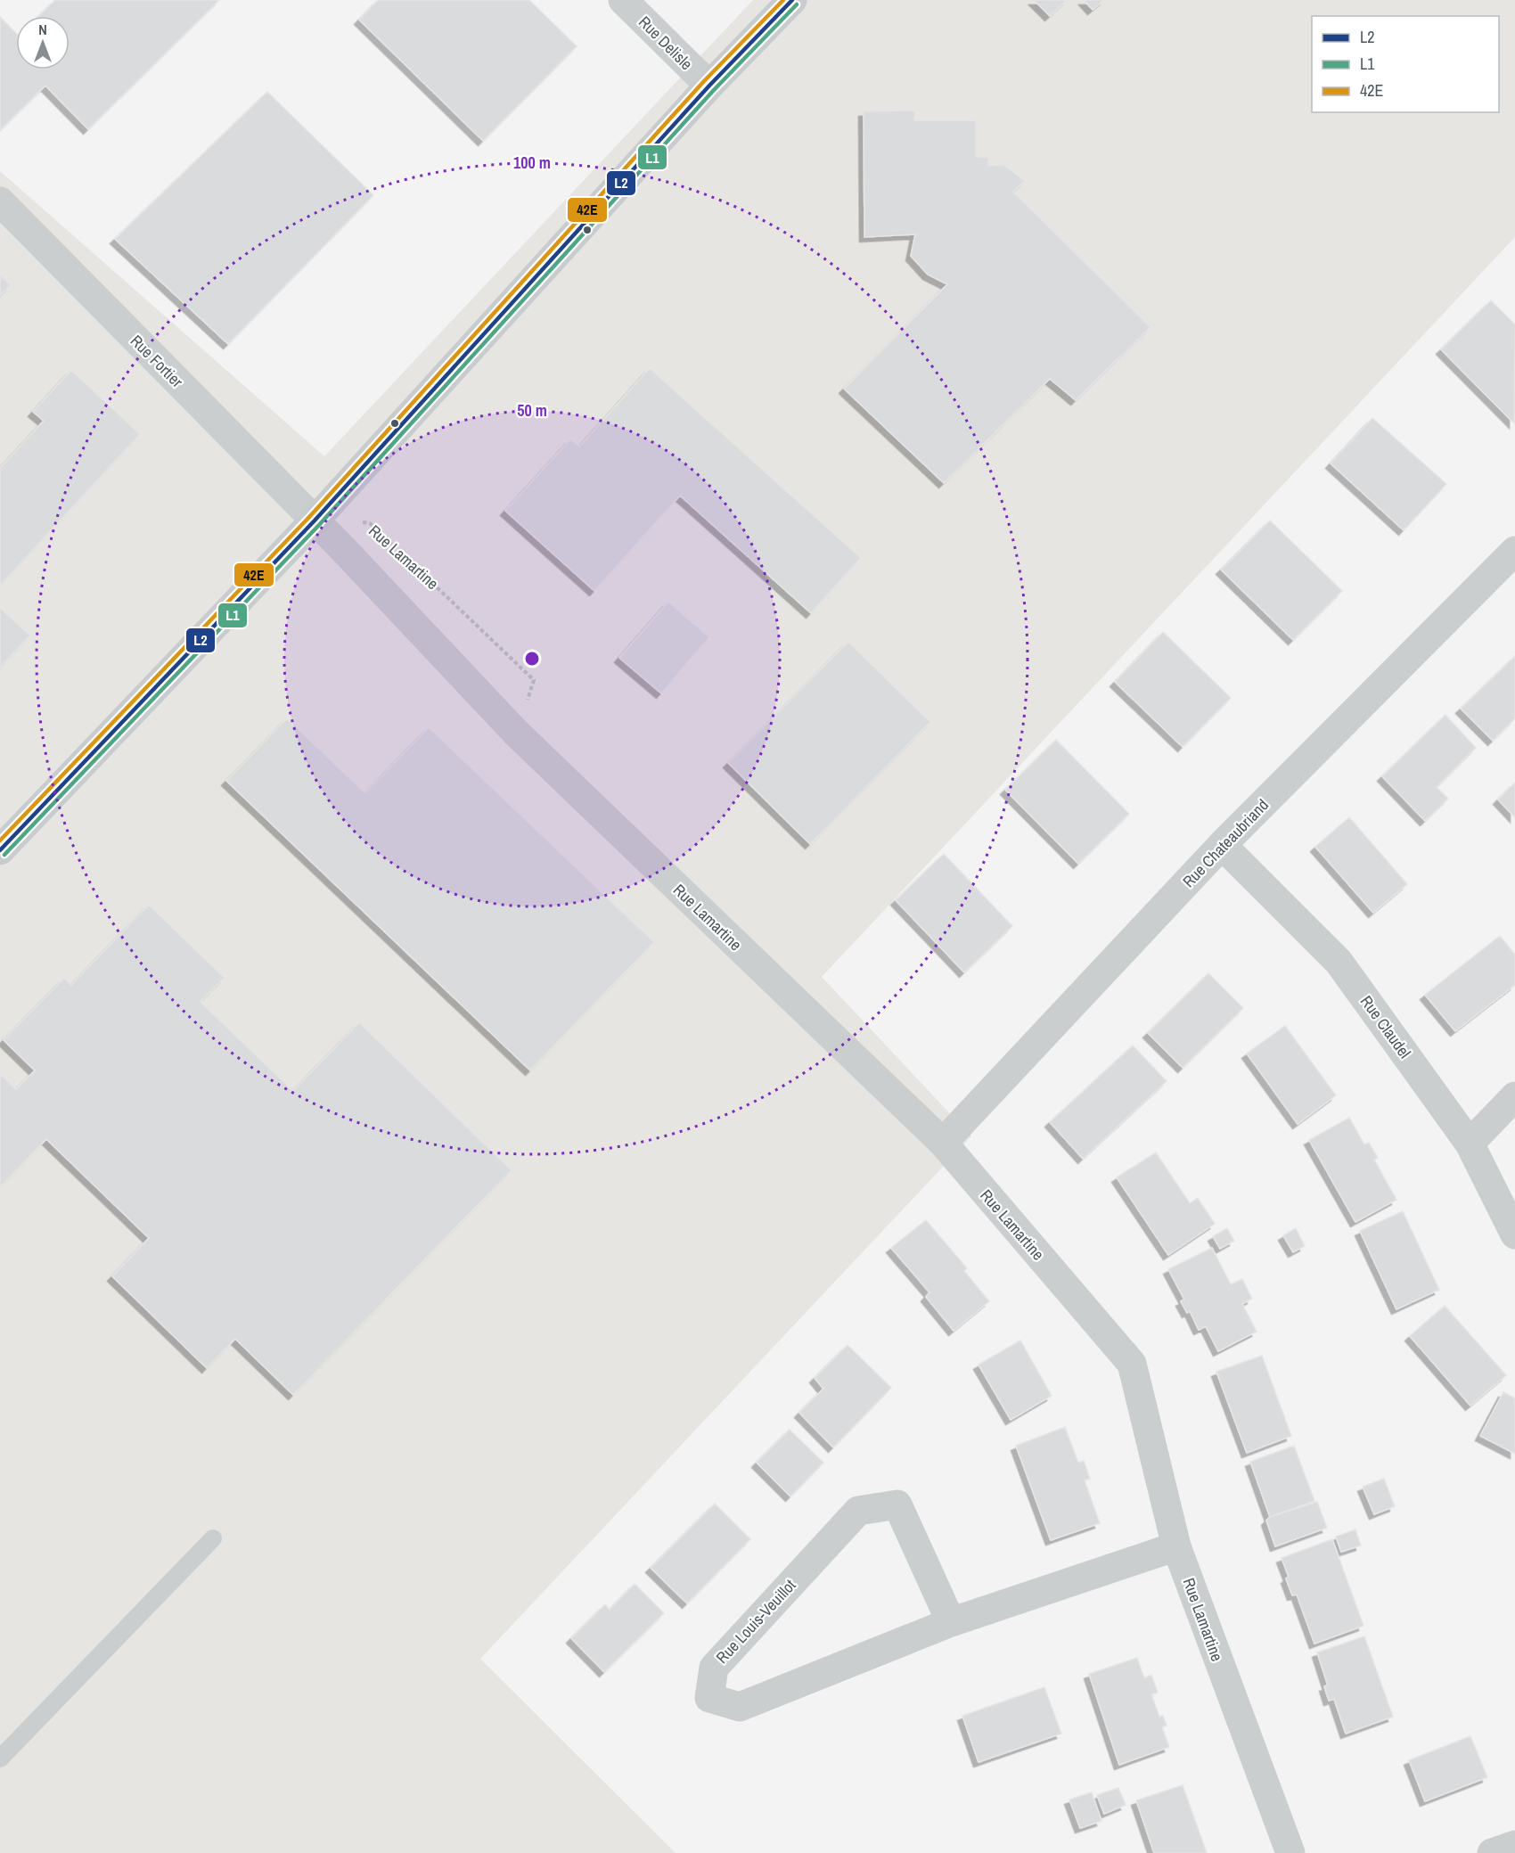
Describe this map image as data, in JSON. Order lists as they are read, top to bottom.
{
  "streets": {
    "street": [
      "Rue Delisle",
      "Rue Fortier",
      "Rue Lamartine",
      "Rue Chateaubriand",
      "Rue Claudel",
      "Rue Louis-Veuillot"
    ]
  },
  "crossings": [
    ["Rue Fortier", "Rue Lamartine"],
    ["Rue Lamartine", "Rue Chateaubriand"],
    ["Rue Lamartine", "Rue Louis-Veuillot"],
    ["Rue Chateaubriand", "Rue Claudel"]
  ],
  "lines": ["transit line L2", "transit line 42E", "transit line L1"],
  "legend": ["L2", "L1", "42E"],
  "north": "top",
  "rings": ["100 m", "50 m"]
}
